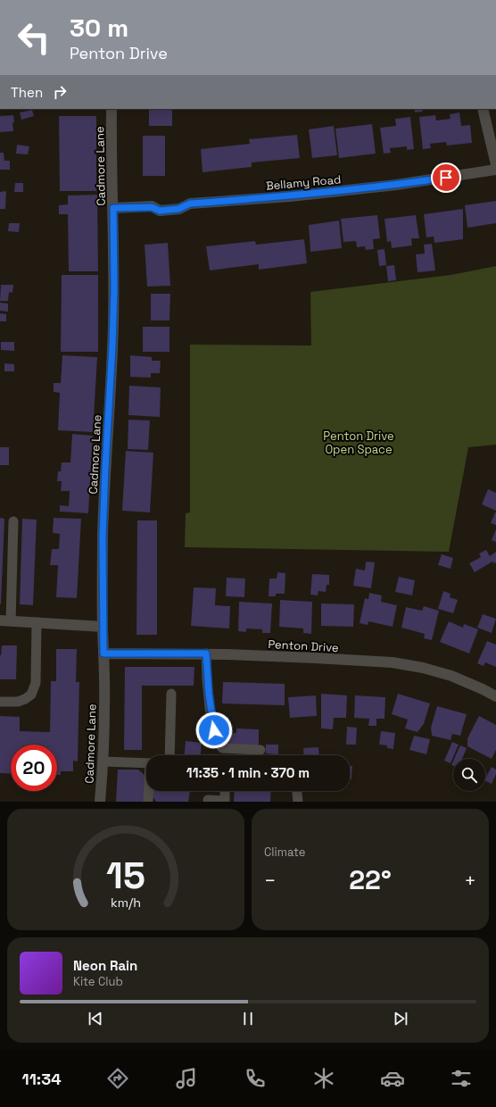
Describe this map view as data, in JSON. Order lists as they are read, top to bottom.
{
  "streets": {
    "street": ["Cadmore Lane", "Bellamy Road", "Penton Drive"]
  },
  "crossings": [
    ["Cadmore Lane", "Bellamy Road"],
    ["Cadmore Lane", "Penton Drive"]
  ],
  "parks": ["Penton Drive Open Space"],
  "page": {
    "turn": ["30 m", "Penton Drive"],
    "then": "Then",
    "limit": "20",
    "trip": "11:35 · 1 min · 370 m",
    "tile": "Climate",
    "heat": ["−", "22°", "+"],
    "song": ["Neon Rain", "Kite Club"],
    "tabs": "11:34",
    "gauge": ["15", "km/h"]
  }
}
